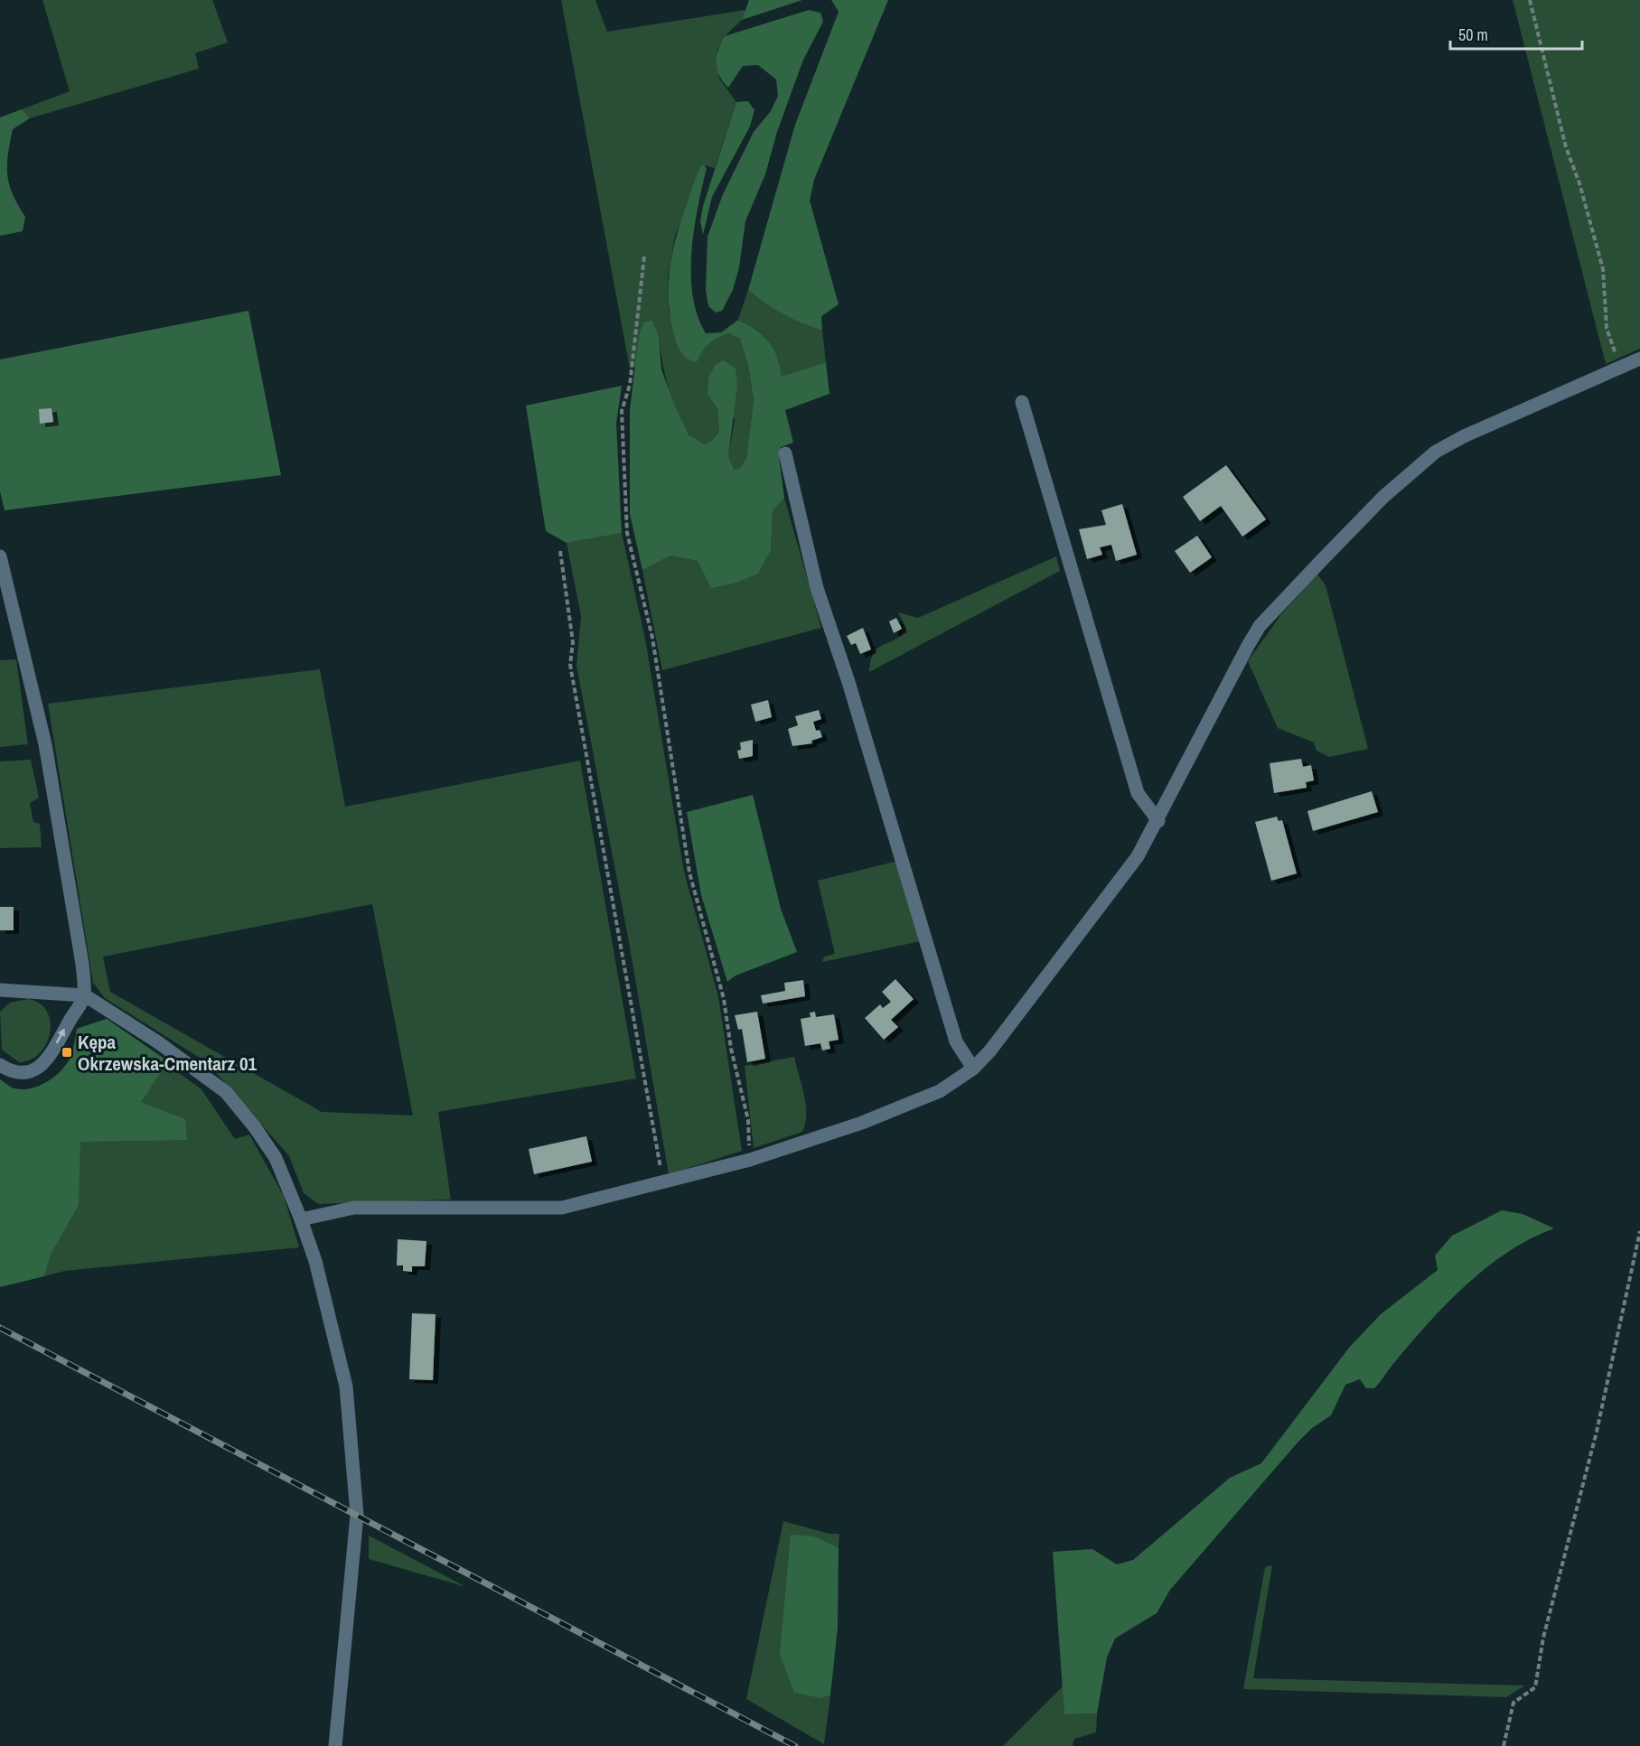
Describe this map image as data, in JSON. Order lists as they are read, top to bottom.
{
  "places": {
    "transit": ["Kępa Okrzewska-Cmentarz 01"]
  },
  "scale_bar": "50 m"
}
